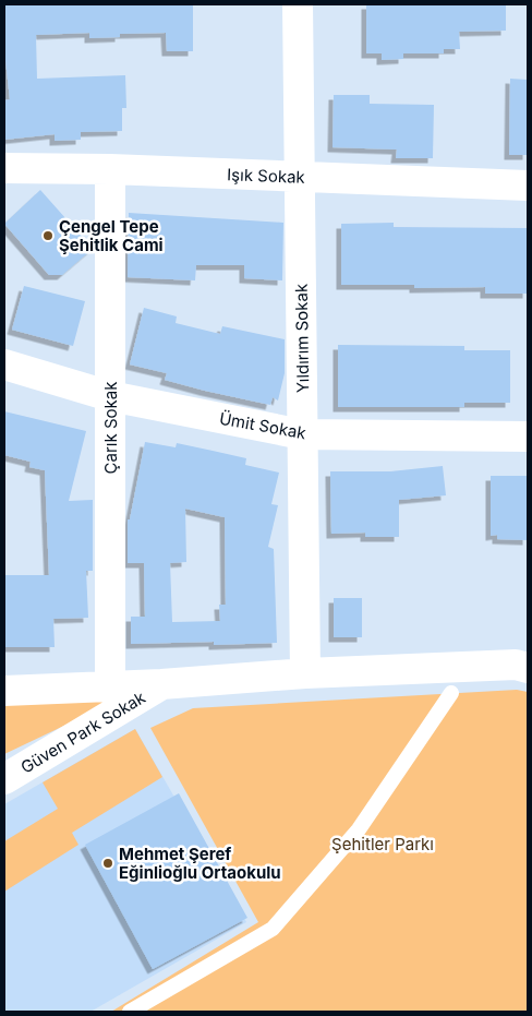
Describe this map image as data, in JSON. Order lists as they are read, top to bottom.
{
  "streets": {
    "street": [
      "Işık Sokak",
      "Yıldırım Sokak",
      "Ümit Sokak",
      "Çarık Sokak",
      "Güven Park Sokak"
    ]
  },
  "crossings": [
    ["Işık Sokak", "Yıldırım Sokak"],
    ["Işık Sokak", "Çarık Sokak"],
    ["Yıldırım Sokak", "Ümit Sokak"],
    ["Ümit Sokak", "Çarık Sokak"]
  ],
  "parks": ["Şehitler Parkı"],
  "places": ["Çengel Tepe Şehitlik Cami", "Mehmet Şeref Eğinlioğlu Ortaokulu"]
}
